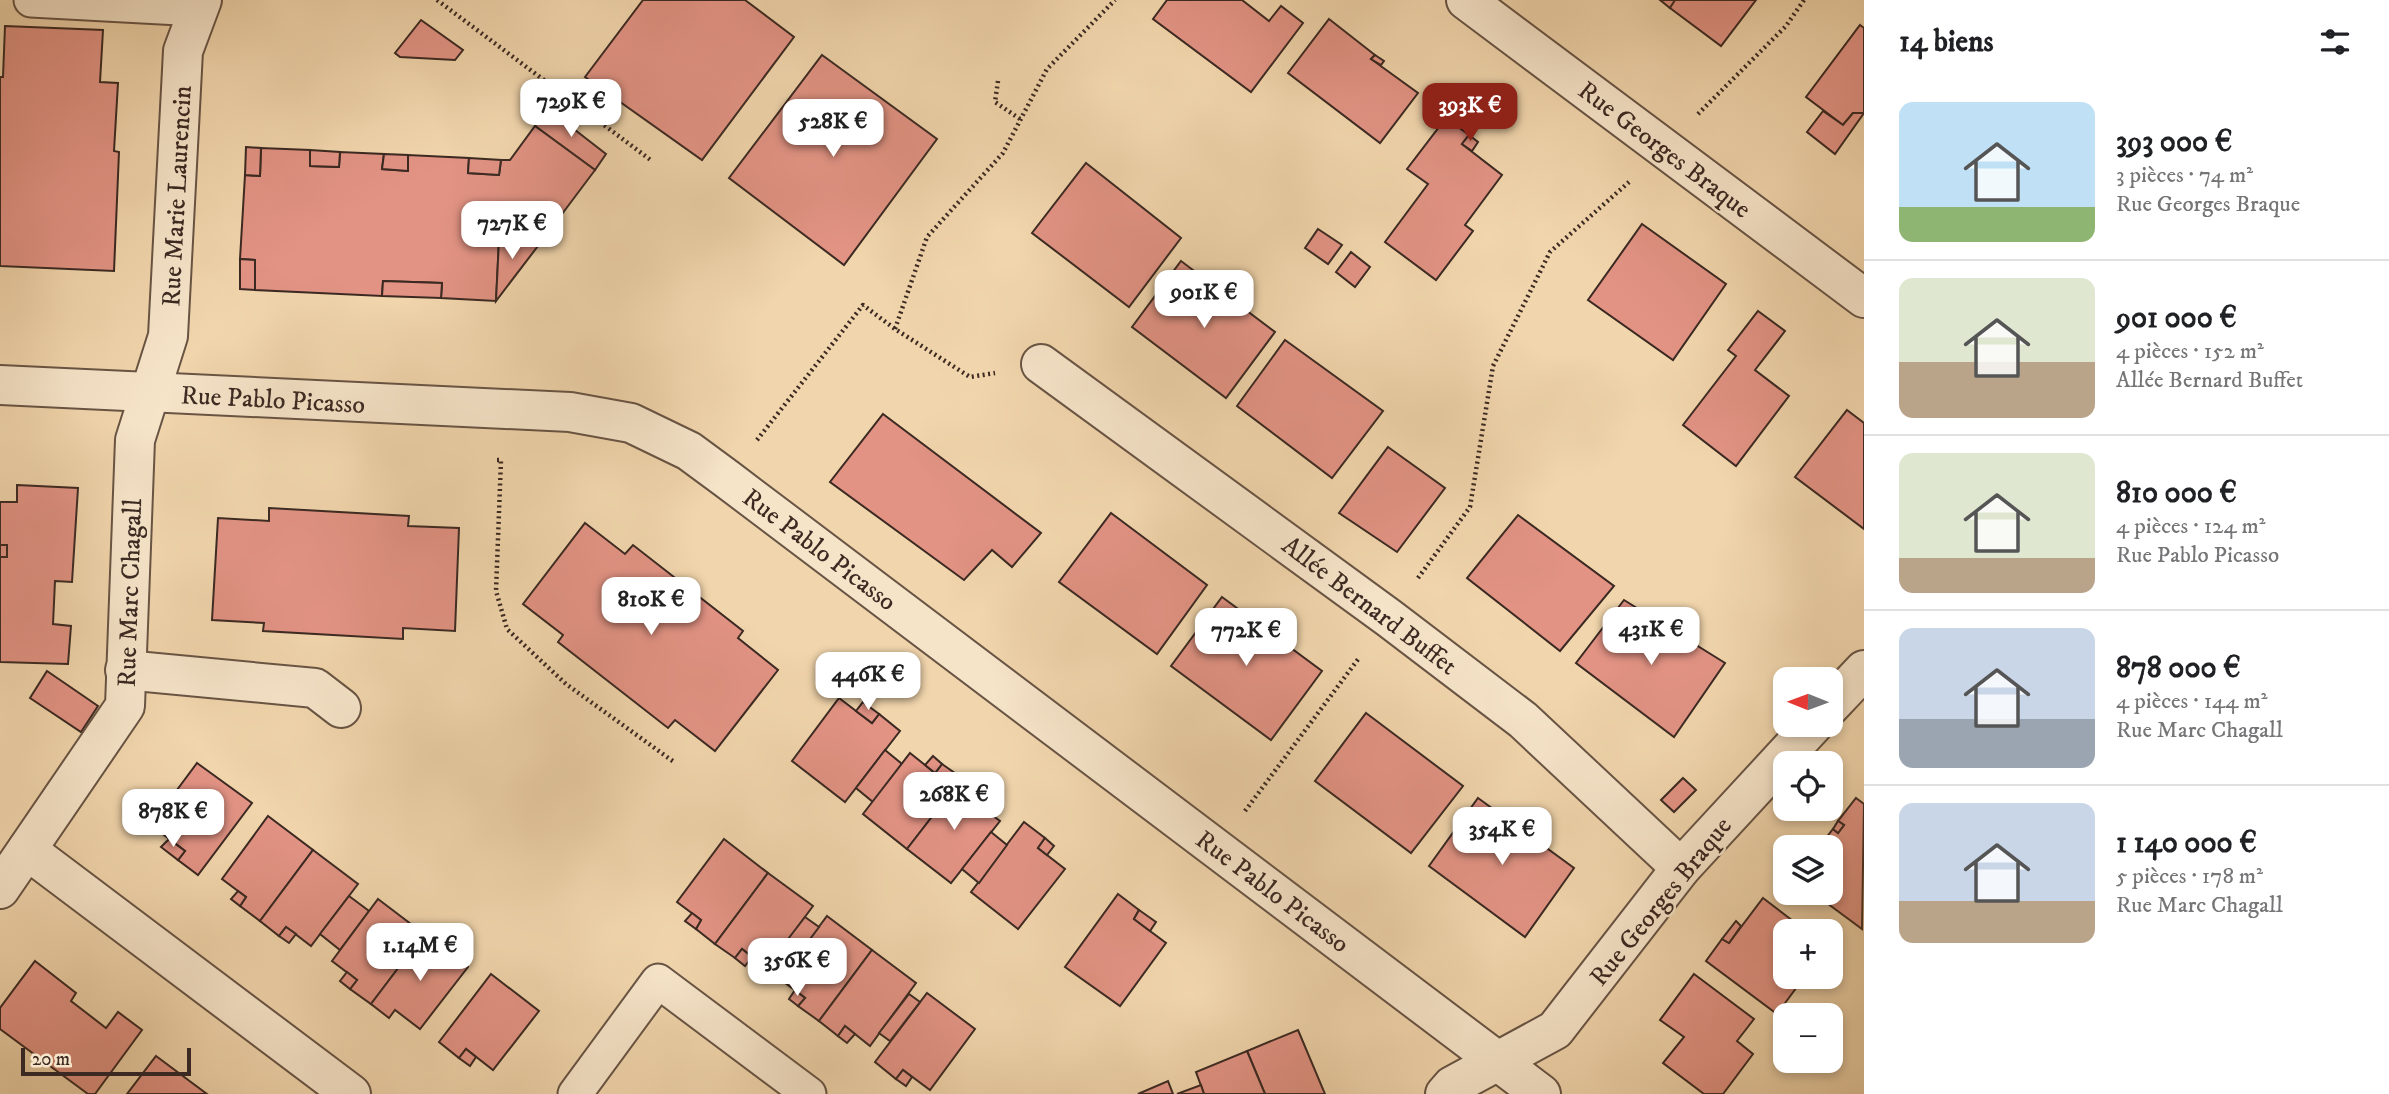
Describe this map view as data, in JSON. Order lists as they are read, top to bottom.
{
  "streets": {
    "street": [
      "Rue Georges Braque",
      "Rue Marie Laurencin",
      "Rue Pablo Picasso",
      "Rue Marc Chagall",
      "Allée Bernard Buffet"
    ]
  },
  "crossings": [
    ["Rue Georges Braque", "Rue Pablo Picasso"],
    ["Rue Georges Braque", "Allée Bernard Buffet"],
    ["Rue Marie Laurencin", "Rue Pablo Picasso"],
    ["Rue Marie Laurencin", "Rue Marc Chagall"],
    ["Rue Pablo Picasso", "Rue Marc Chagall"]
  ],
  "scale_bar": "20 m",
  "north": "left",
  "page": {
    "heading": "14 biens",
    "price": [
      "729K €",
      "393K €",
      "528K €",
      "727K €",
      "901K €",
      "810K €",
      "431K €",
      "772K €",
      "446K €",
      "268K €",
      "878K €",
      "354K €",
      "1.14M €",
      "356K €"
    ],
    "list": [
      {
        "name": "393 000 €",
        "note": "3 pièces · 74 m² · Rue Georges Braque"
      },
      {
        "name": "901 000 €",
        "note": "4 pièces · 152 m² · Allée Bernard Buffet"
      },
      {
        "name": "810 000 €",
        "note": "4 pièces · 124 m² · Rue Pablo Picasso"
      },
      {
        "name": "878 000 €",
        "note": "4 pièces · 144 m² · Rue Marc Chagall"
      },
      {
        "name": "1 140 000 €",
        "note": "5 pièces · 178 m² · Rue Marc Chagall"
      }
    ],
    "map_buttons": ["+", "−"],
    "scale": "20 m"
  }
}
